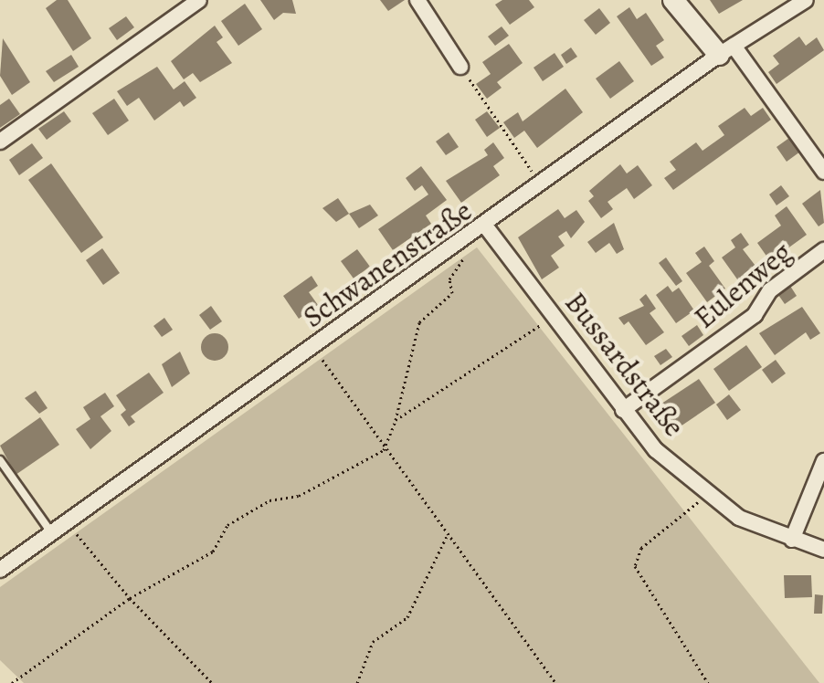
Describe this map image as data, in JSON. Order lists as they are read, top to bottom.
{
  "streets": {
    "street": ["Schwanenstraße", "Eulenweg", "Bussardstraße"]
  },
  "crossings": [
    ["Schwanenstraße", "Bussardstraße"],
    ["Eulenweg", "Bussardstraße"]
  ]
}
